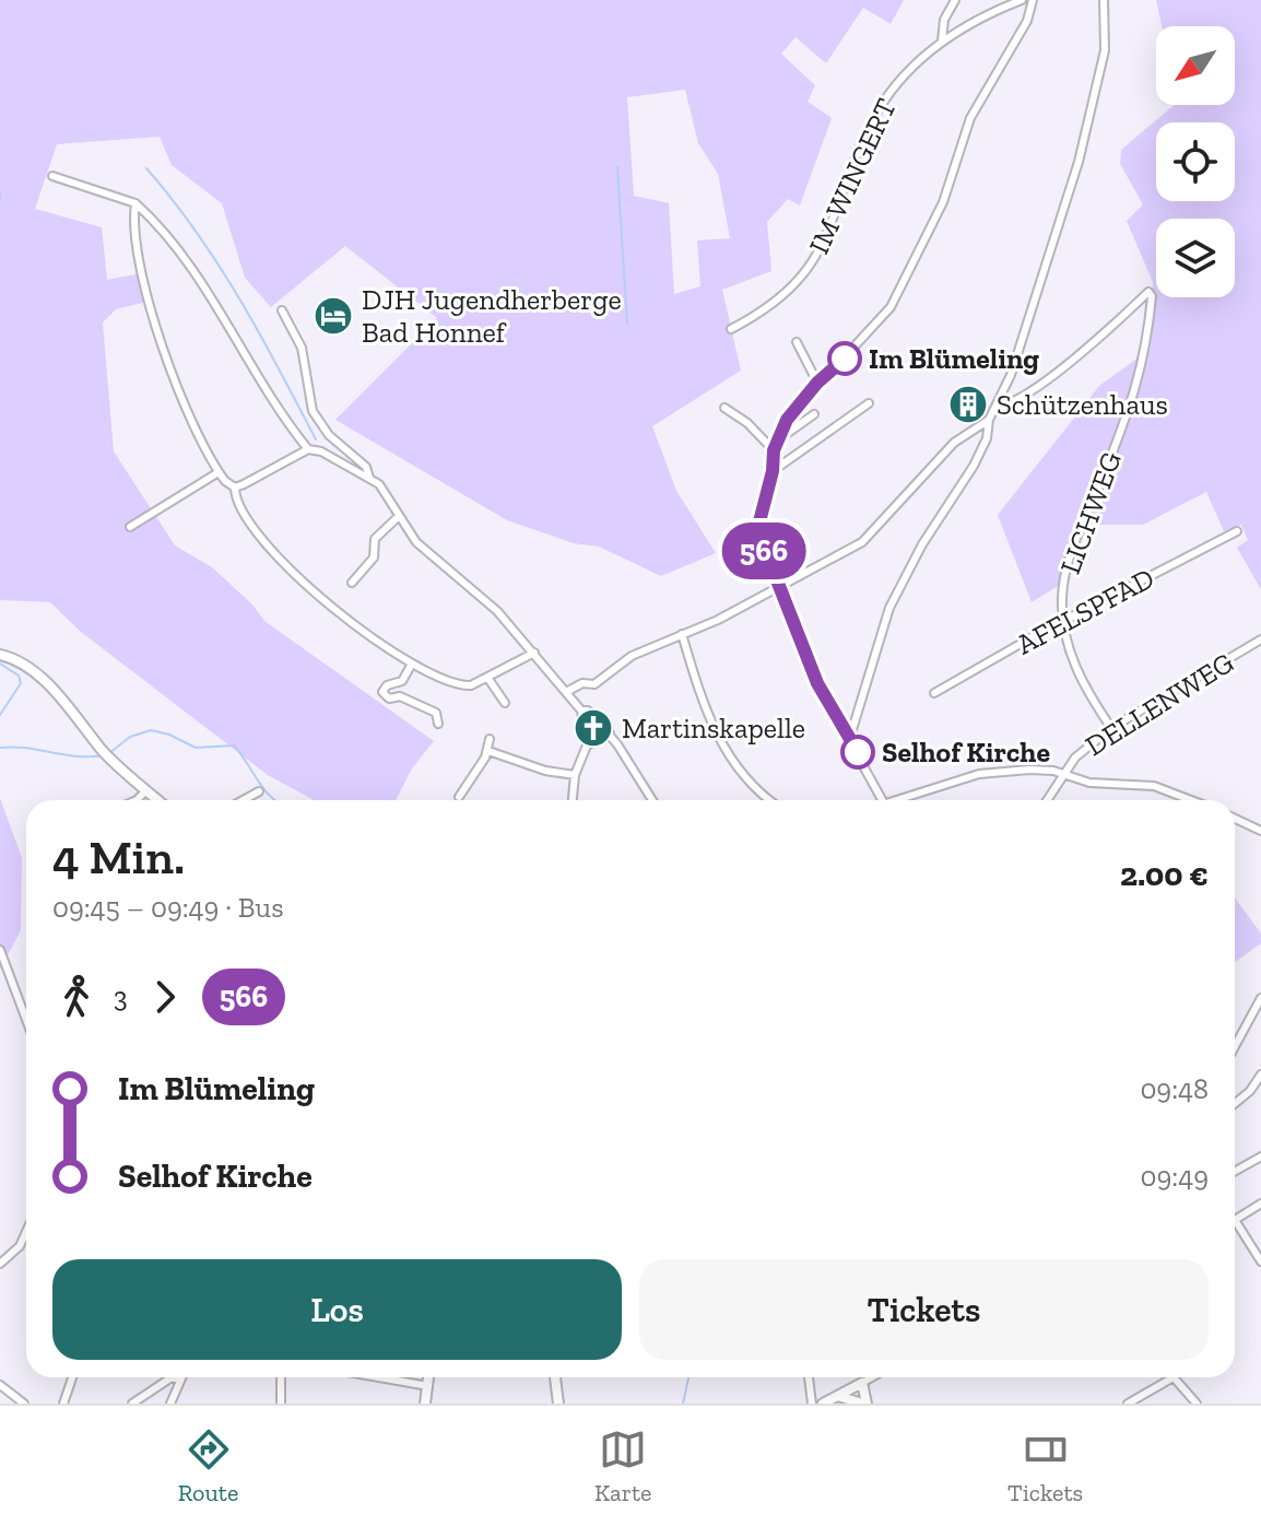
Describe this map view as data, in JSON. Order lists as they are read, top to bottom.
{
  "streets": {
    "street": [
      "IM WINGERT",
      "LICHWEG",
      "AFELSPFAD",
      "DELLENWEG"
    ]
  },
  "crossings": [
    ["LICHWEG", "AFELSPFAD"],
    ["LICHWEG", "DELLENWEG"]
  ],
  "places": {
    "hotel": ["DJH Jugendherberge Bad Honnef"],
    "other": ["Im Blümeling", "Selhof Kirche"],
    "building": ["Schützenhaus"],
    "church": ["Martinskapelle"]
  },
  "lines": ["bus line 566"],
  "north": "bottom left",
  "page": {
    "on_map": "566",
    "heading": ["4 Min.", "09:45 – 09:49 · Bus", "2.00 €"],
    "legs": ["3", "566"],
    "list": [
      {
        "name": "Im Blümeling",
        "value": "09:48"
      },
      {
        "name": "Selhof Kirche",
        "value": "09:49"
      }
    ],
    "buttons": ["Los", "Tickets"],
    "tabs": ["Route", "Karte", "Tickets"]
  }
}
